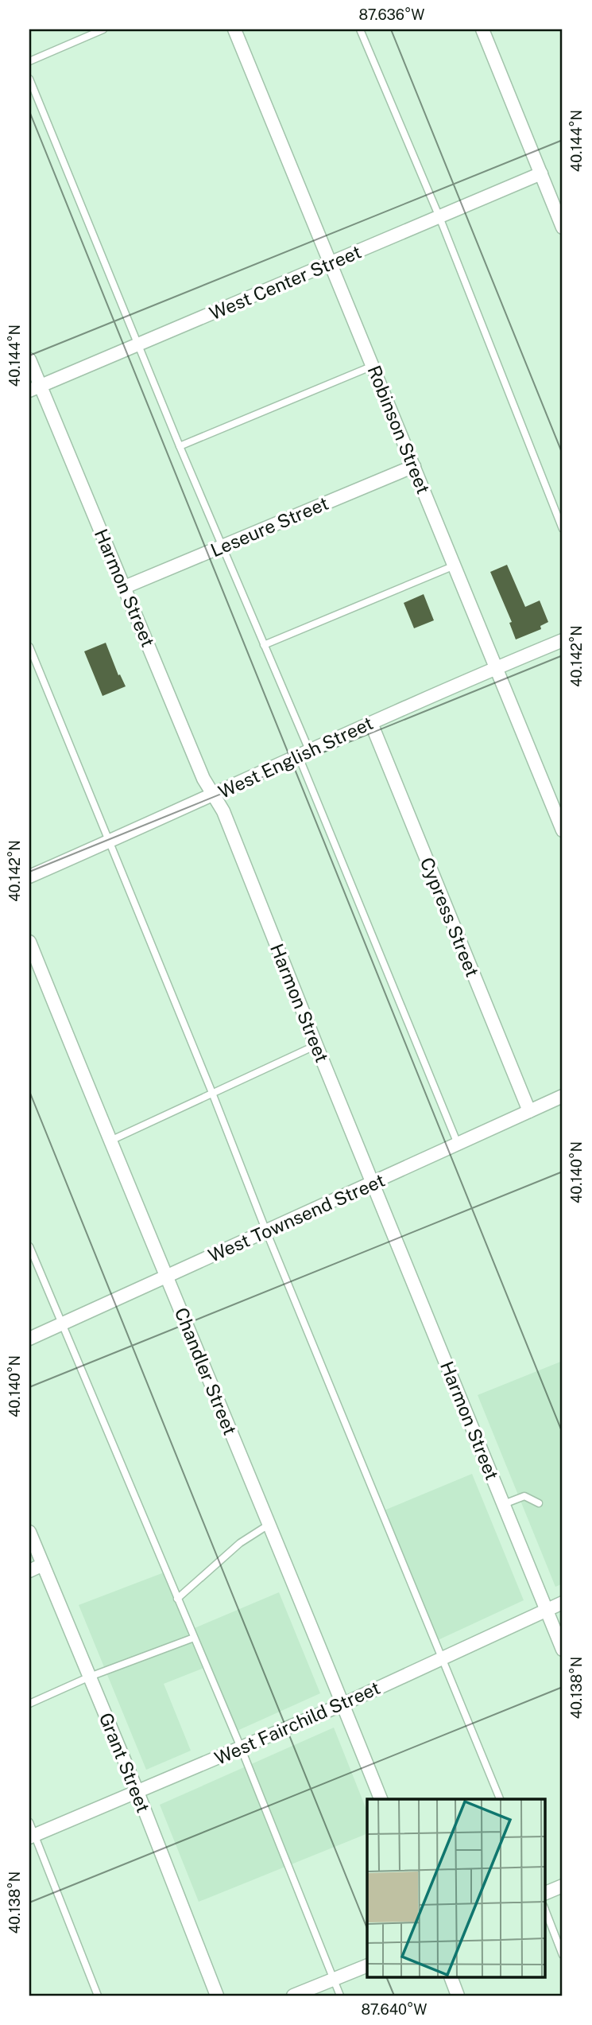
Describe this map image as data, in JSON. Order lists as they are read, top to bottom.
{
  "streets": {
    "street": [
      "West Center Street",
      "Robinson Street",
      "Leseure Street",
      "Harmon Street",
      "West English Street",
      "Cypress Street",
      "West Townsend Street",
      "Chandler Street",
      "West Fairchild Street",
      "Grant Street"
    ]
  },
  "crossings": [
    ["West Center Street", "Robinson Street"],
    ["West Center Street", "Harmon Street"],
    ["Robinson Street", "Leseure Street"],
    ["Robinson Street", "West English Street"],
    ["Leseure Street", "Harmon Street"],
    ["Harmon Street", "West English Street"],
    ["Harmon Street", "West Townsend Street"],
    ["Harmon Street", "West Fairchild Street"],
    ["West English Street", "Cypress Street"],
    ["Cypress Street", "West Townsend Street"],
    ["West Townsend Street", "Chandler Street"],
    ["Chandler Street", "West Fairchild Street"],
    ["West Fairchild Street", "Grant Street"]
  ],
  "coordinates": [
    "87.636°W",
    "40.144°N",
    "40.142°N",
    "40.140°N",
    "40.138°N",
    "87.640°W"
  ]
}
